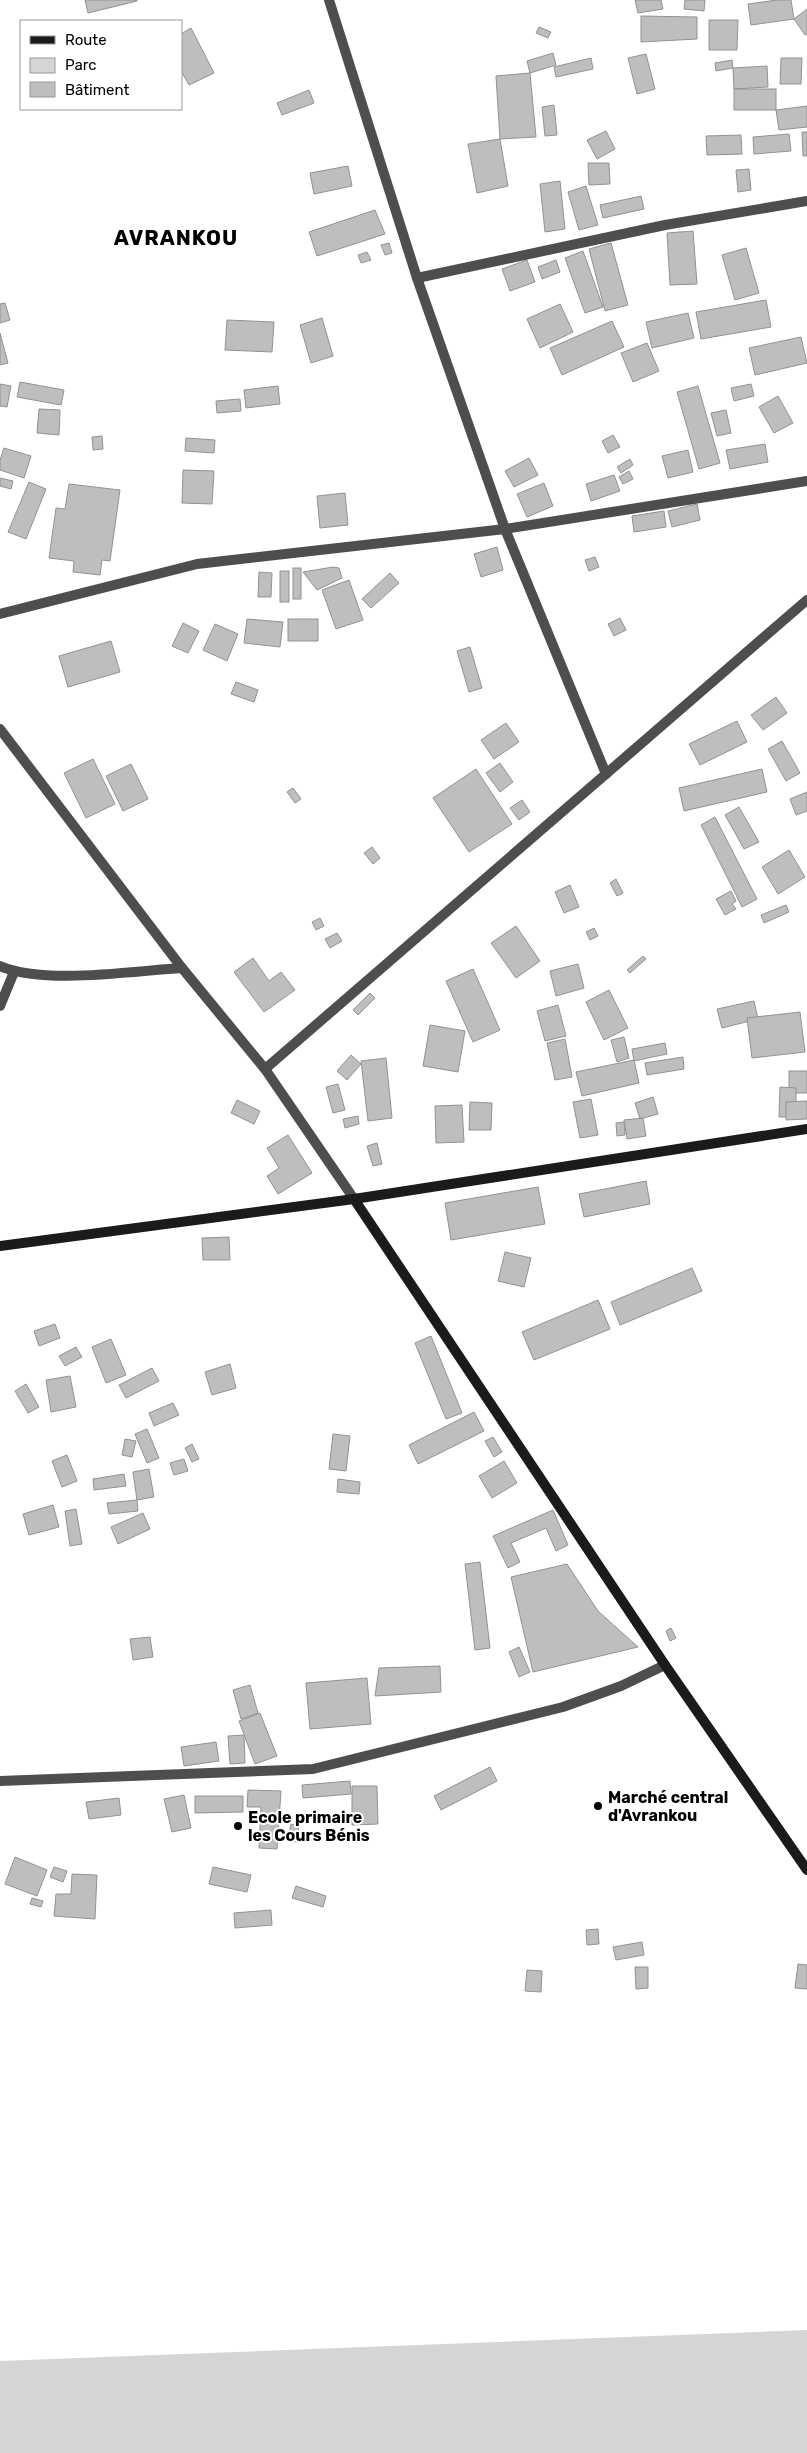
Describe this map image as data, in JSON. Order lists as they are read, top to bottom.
{
  "districts": ["AVRANKOU"],
  "places": ["Marché central d'Avrankou", "Ecole primaire les Cours Bénis"],
  "legend": ["Route", "Parc", "Bâtiment"]
}
